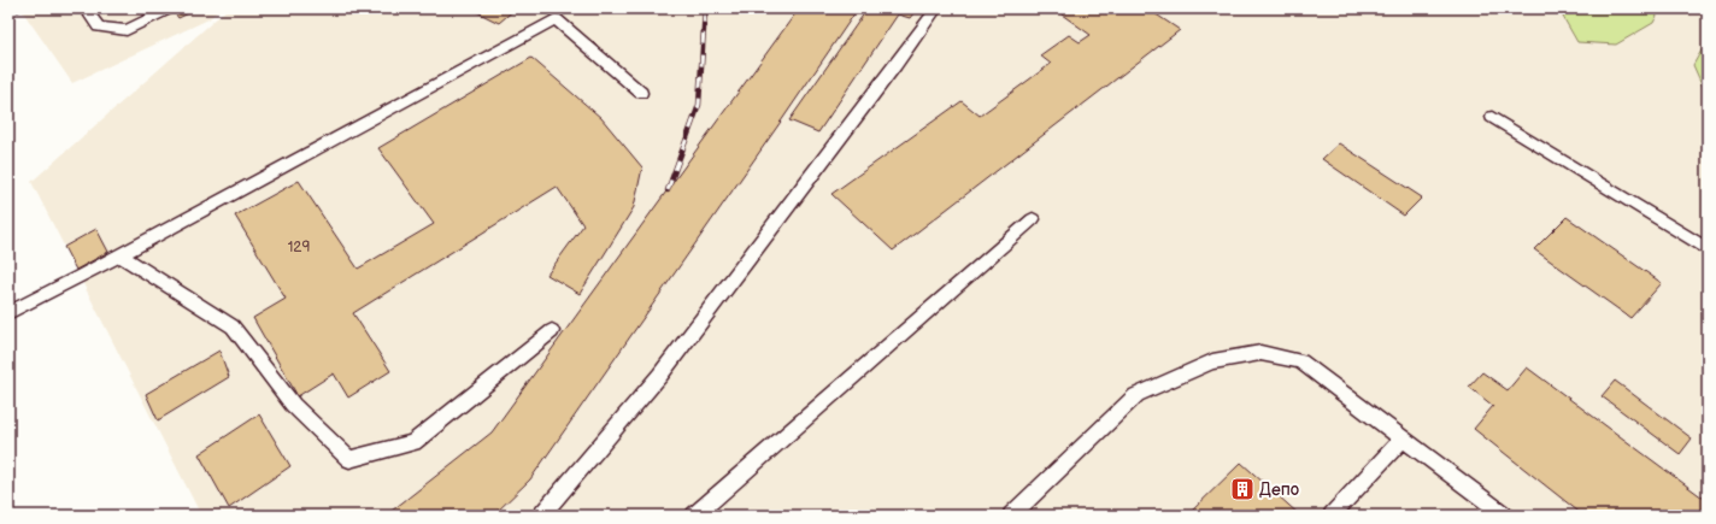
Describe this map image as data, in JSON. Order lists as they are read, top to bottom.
{
  "places": {
    "building": ["Депо"]
  },
  "house_numbers": ["129"]
}
